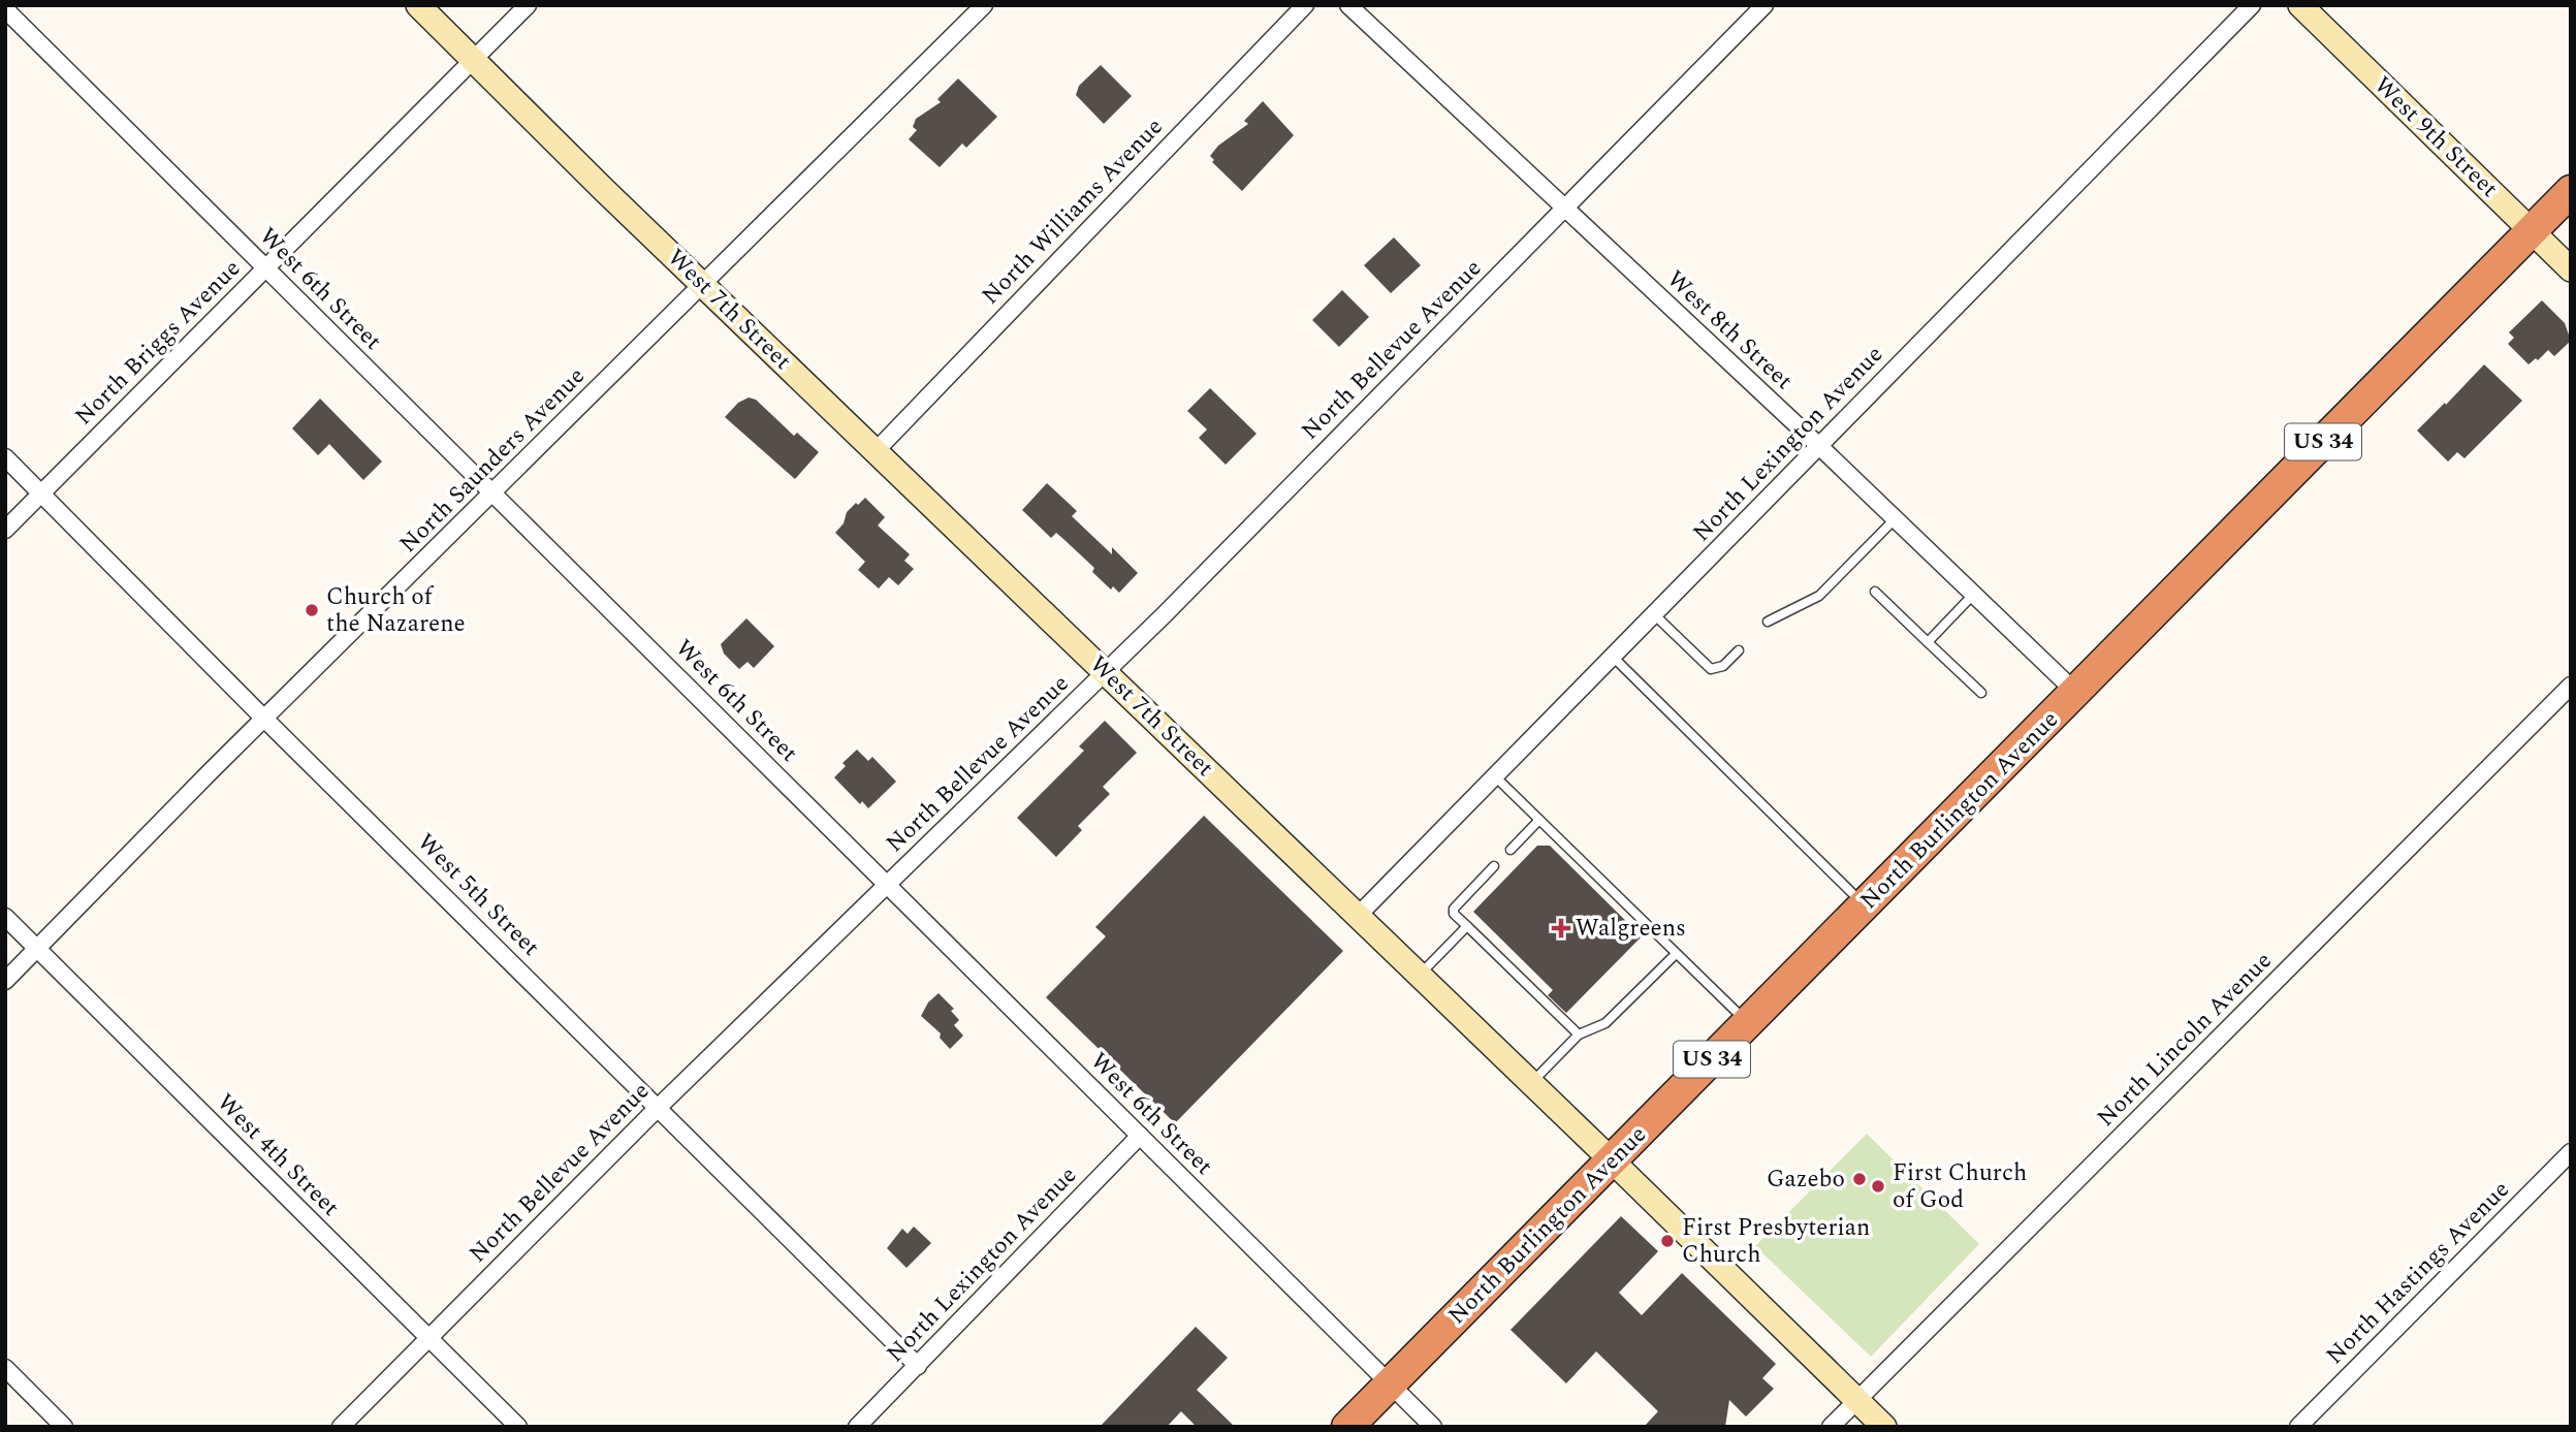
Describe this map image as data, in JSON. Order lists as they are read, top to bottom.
{
  "streets": {
    "highway": ["US 34", "North Burlington Avenue"],
    "main road": ["West 9th Street", "West 7th Street"],
    "street": [
      "North Williams Avenue",
      "West 6th Street",
      "West 8th Street",
      "North Briggs Avenue",
      "North Bellevue Avenue",
      "North Lexington Avenue",
      "North Saunders Avenue",
      "West 5th Street",
      "North Lincoln Avenue",
      "West 4th Street",
      "North Hastings Avenue"
    ]
  },
  "crossings": [
    ["West 9th Street", "North Burlington Avenue"],
    ["North Williams Avenue", "West 7th Street"],
    ["West 6th Street", "North Briggs Avenue"],
    ["West 6th Street", "North Bellevue Avenue"],
    ["West 6th Street", "North Lexington Avenue"],
    ["West 6th Street", "North Saunders Avenue"],
    ["West 6th Street", "North Burlington Avenue"],
    ["West 7th Street", "North Briggs Avenue"],
    ["West 7th Street", "North Bellevue Avenue"],
    ["West 7th Street", "North Lexington Avenue"],
    ["West 7th Street", "North Saunders Avenue"],
    ["West 7th Street", "North Burlington Avenue"],
    ["West 7th Street", "North Lincoln Avenue"],
    ["West 8th Street", "North Bellevue Avenue"],
    ["West 8th Street", "North Lexington Avenue"],
    ["West 8th Street", "North Burlington Avenue"],
    ["North Briggs Avenue", "West 5th Street"],
    ["North Bellevue Avenue", "West 5th Street"],
    ["North Bellevue Avenue", "West 4th Street"],
    ["North Lexington Avenue", "West 5th Street"],
    ["North Saunders Avenue", "West 5th Street"],
    ["North Saunders Avenue", "West 4th Street"]
  ],
  "places": {
    "other": [
      "Church of the Nazarene",
      "Gazebo",
      "First Church of God",
      "First Presbyterian Church"
    ],
    "health": ["Walgreens"]
  }
}
